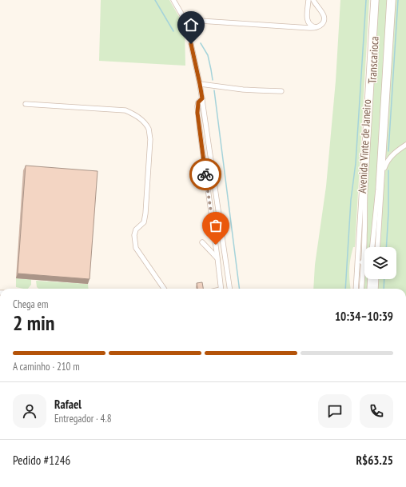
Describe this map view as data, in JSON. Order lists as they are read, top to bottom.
{
  "streets": {
    "street": ["Transcarioca", "Avenida Vinte de Janeiro"]
  },
  "page": {
    "heading": ["2 min", "Chega em", "10:34–10:39"],
    "panel": [
      "Rafael",
      "Entregador · 4.8",
      "Pedido #1246",
      "R$63.25"
    ],
    "bar": "A caminho · 210 m"
  }
}
